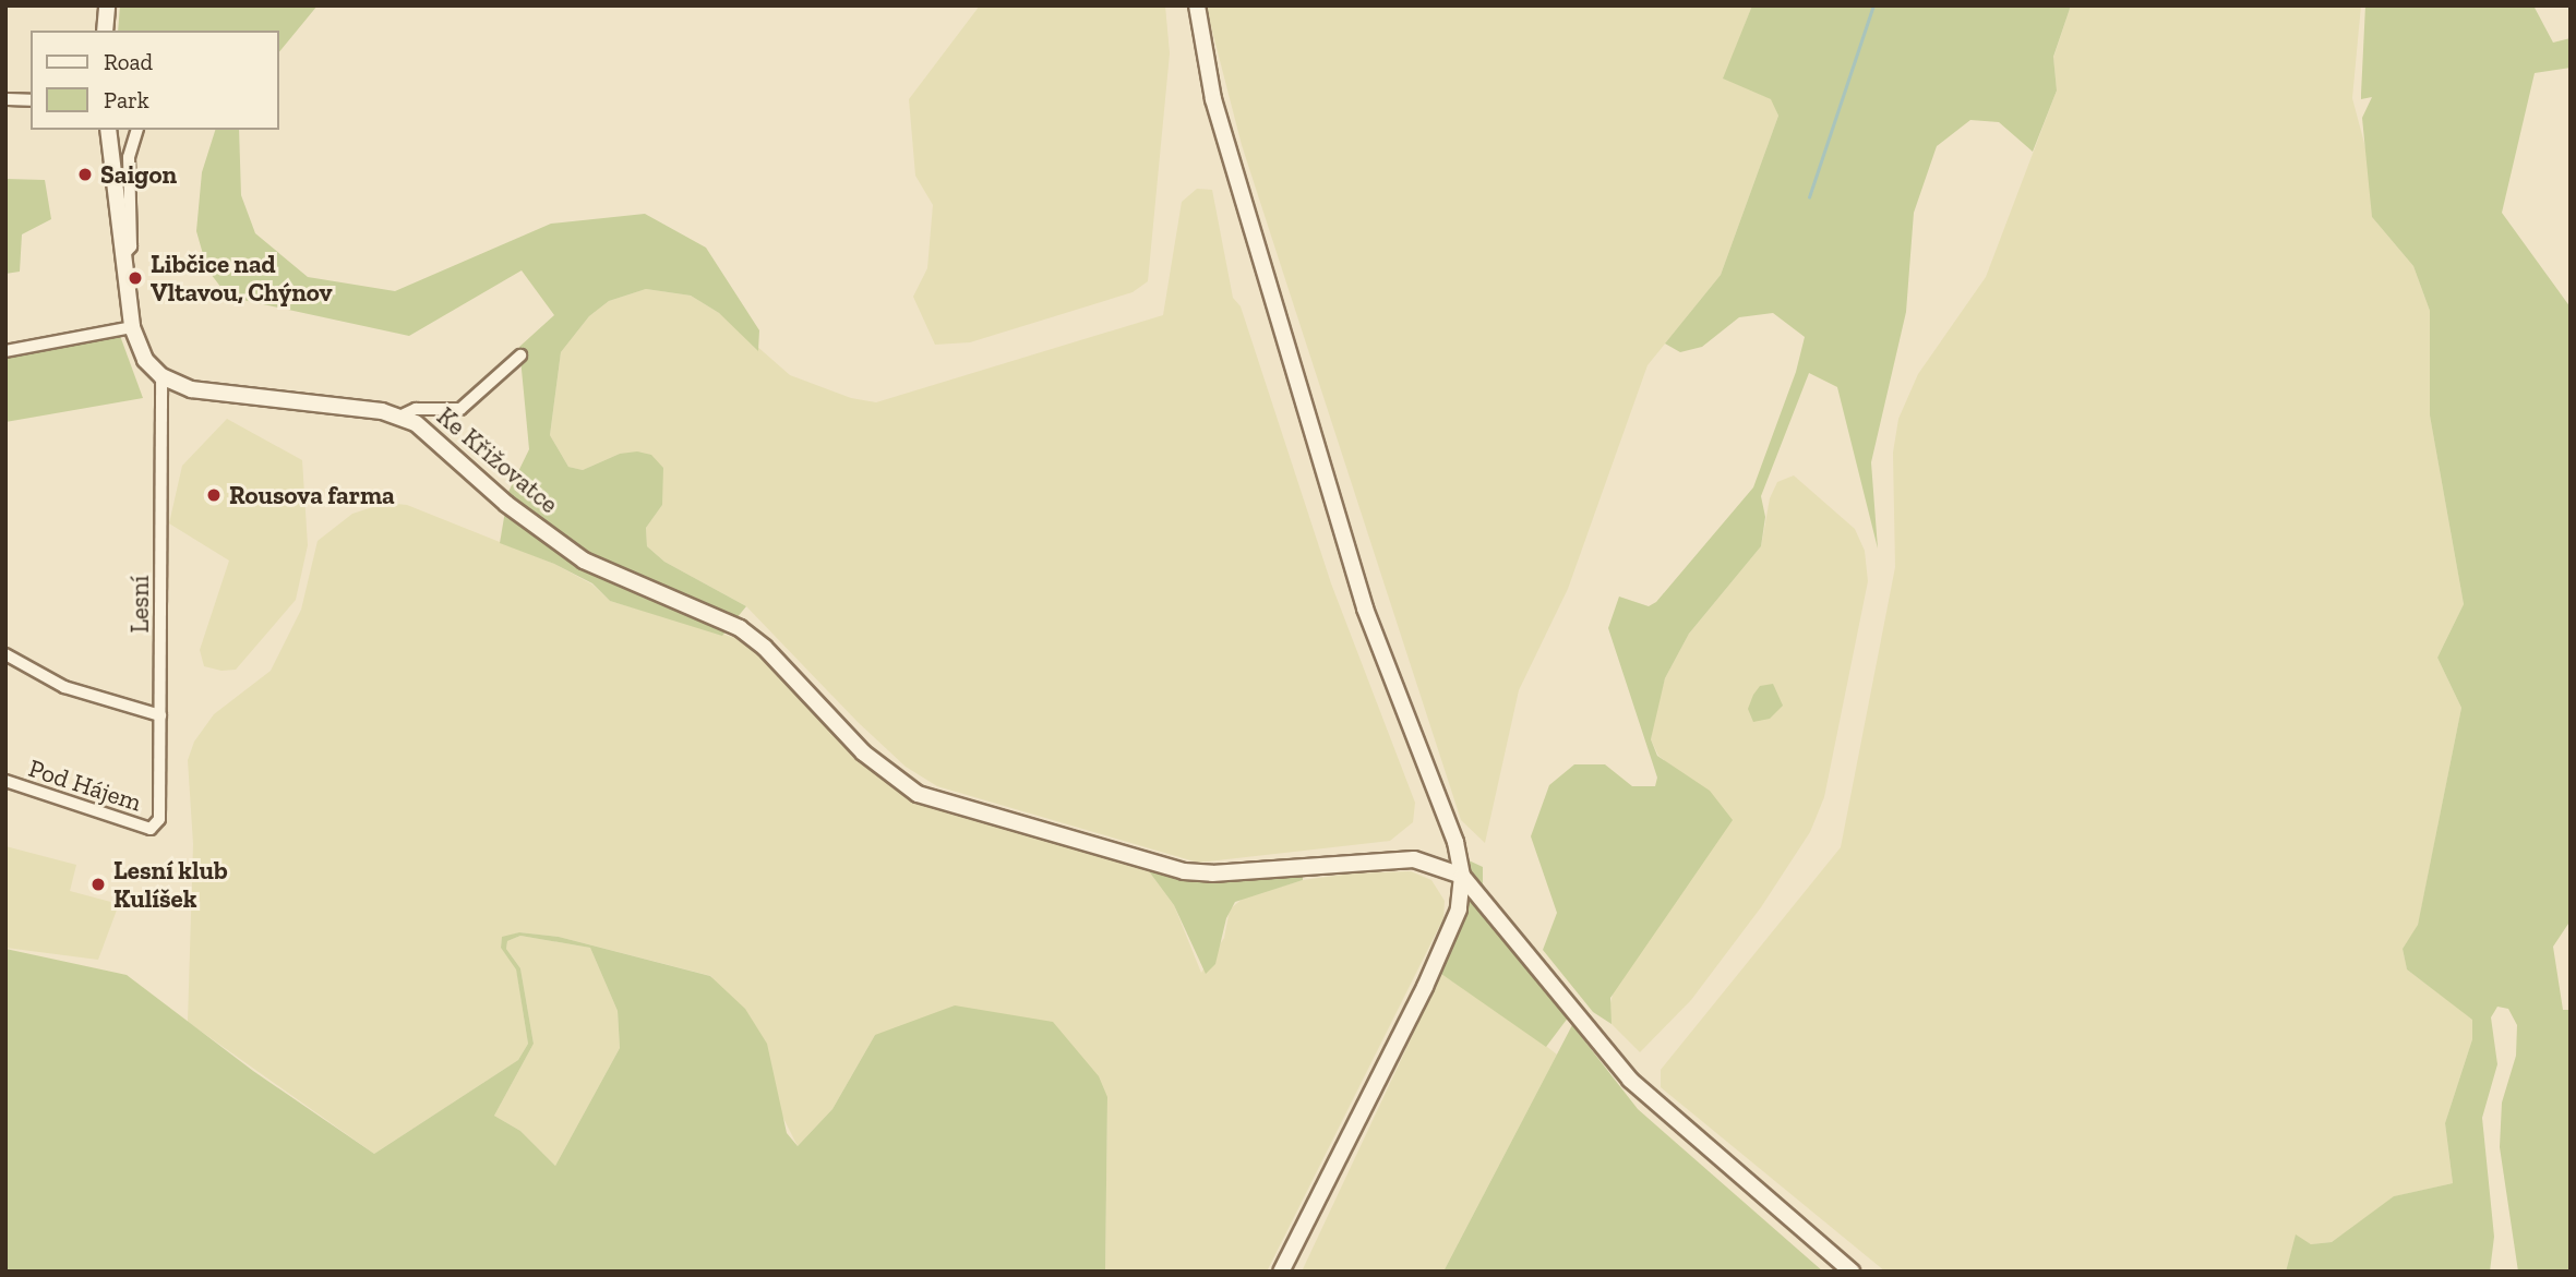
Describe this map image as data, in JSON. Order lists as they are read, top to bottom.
{
  "streets": {
    "street": ["Ke Křižovatce", "Lesní", "Pod Hájem"]
  },
  "crossings": [
    ["Ke Křižovatce", "Lesní"],
    ["Lesní", "Pod Hájem"]
  ],
  "places": [
    "Saigon",
    "Libčice nad Vltavou, Chýnov",
    "Rousova farma",
    "Lesní klub Kulíšek"
  ],
  "legend": ["Road", "Park"]
}
